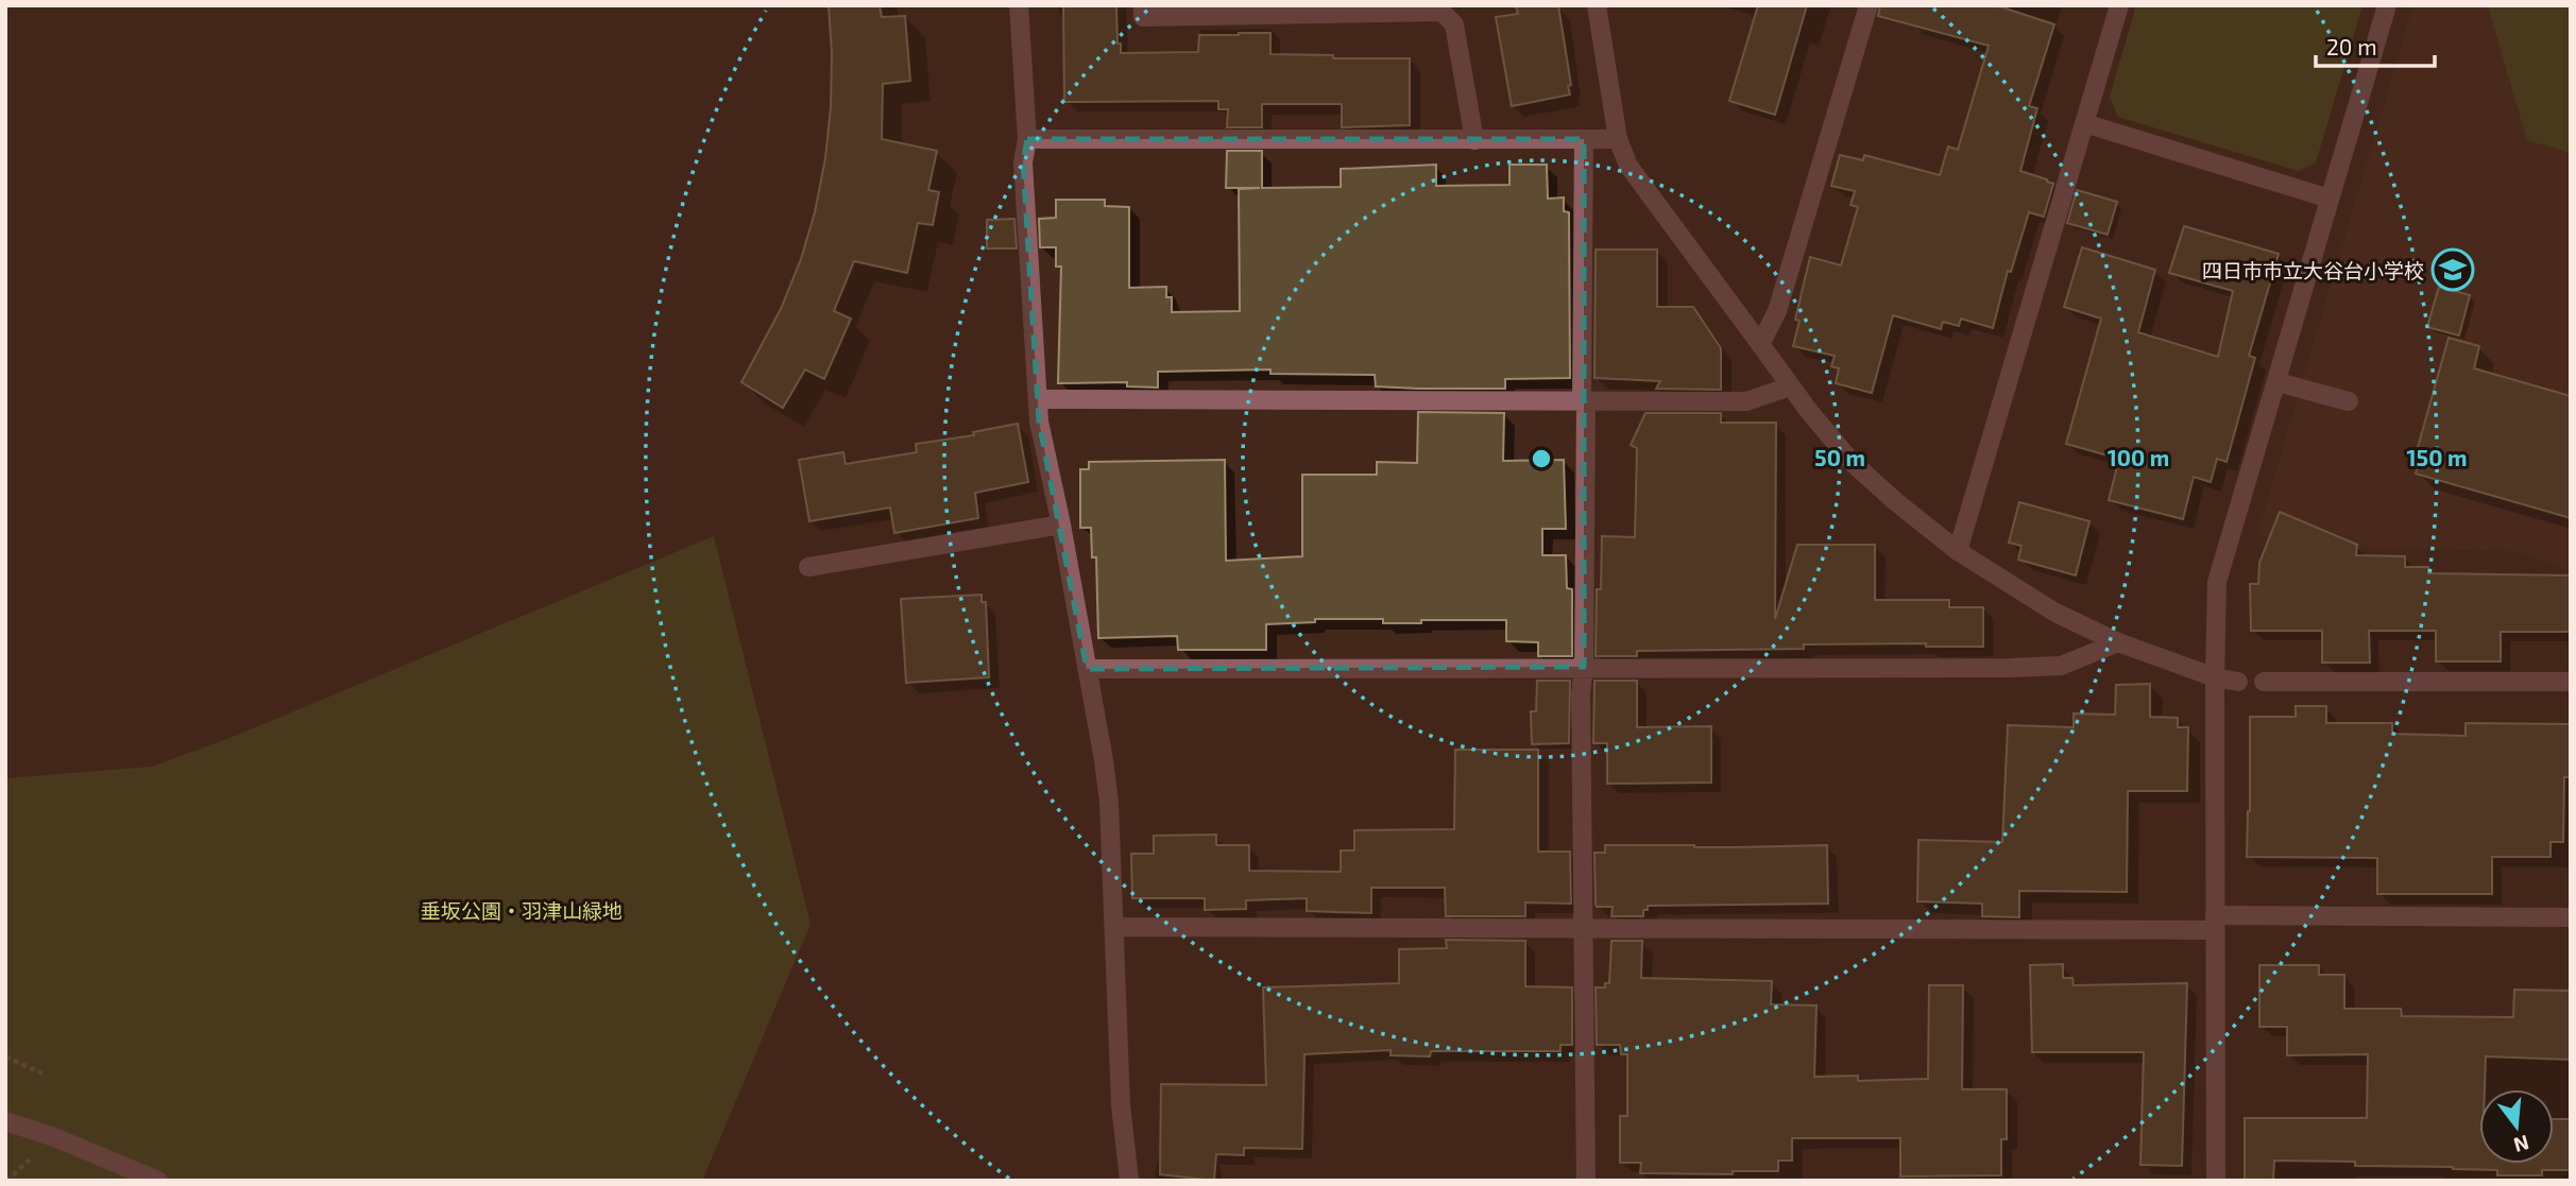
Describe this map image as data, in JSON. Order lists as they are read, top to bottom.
{
  "parks": ["垂坂公園・羽津山緑地"],
  "places": {
    "school or university": ["四日市市立大谷台小学校"]
  },
  "scale_bar": "20 m",
  "north": "bottom",
  "rings": ["50 m", "100 m", "150 m"]
}
